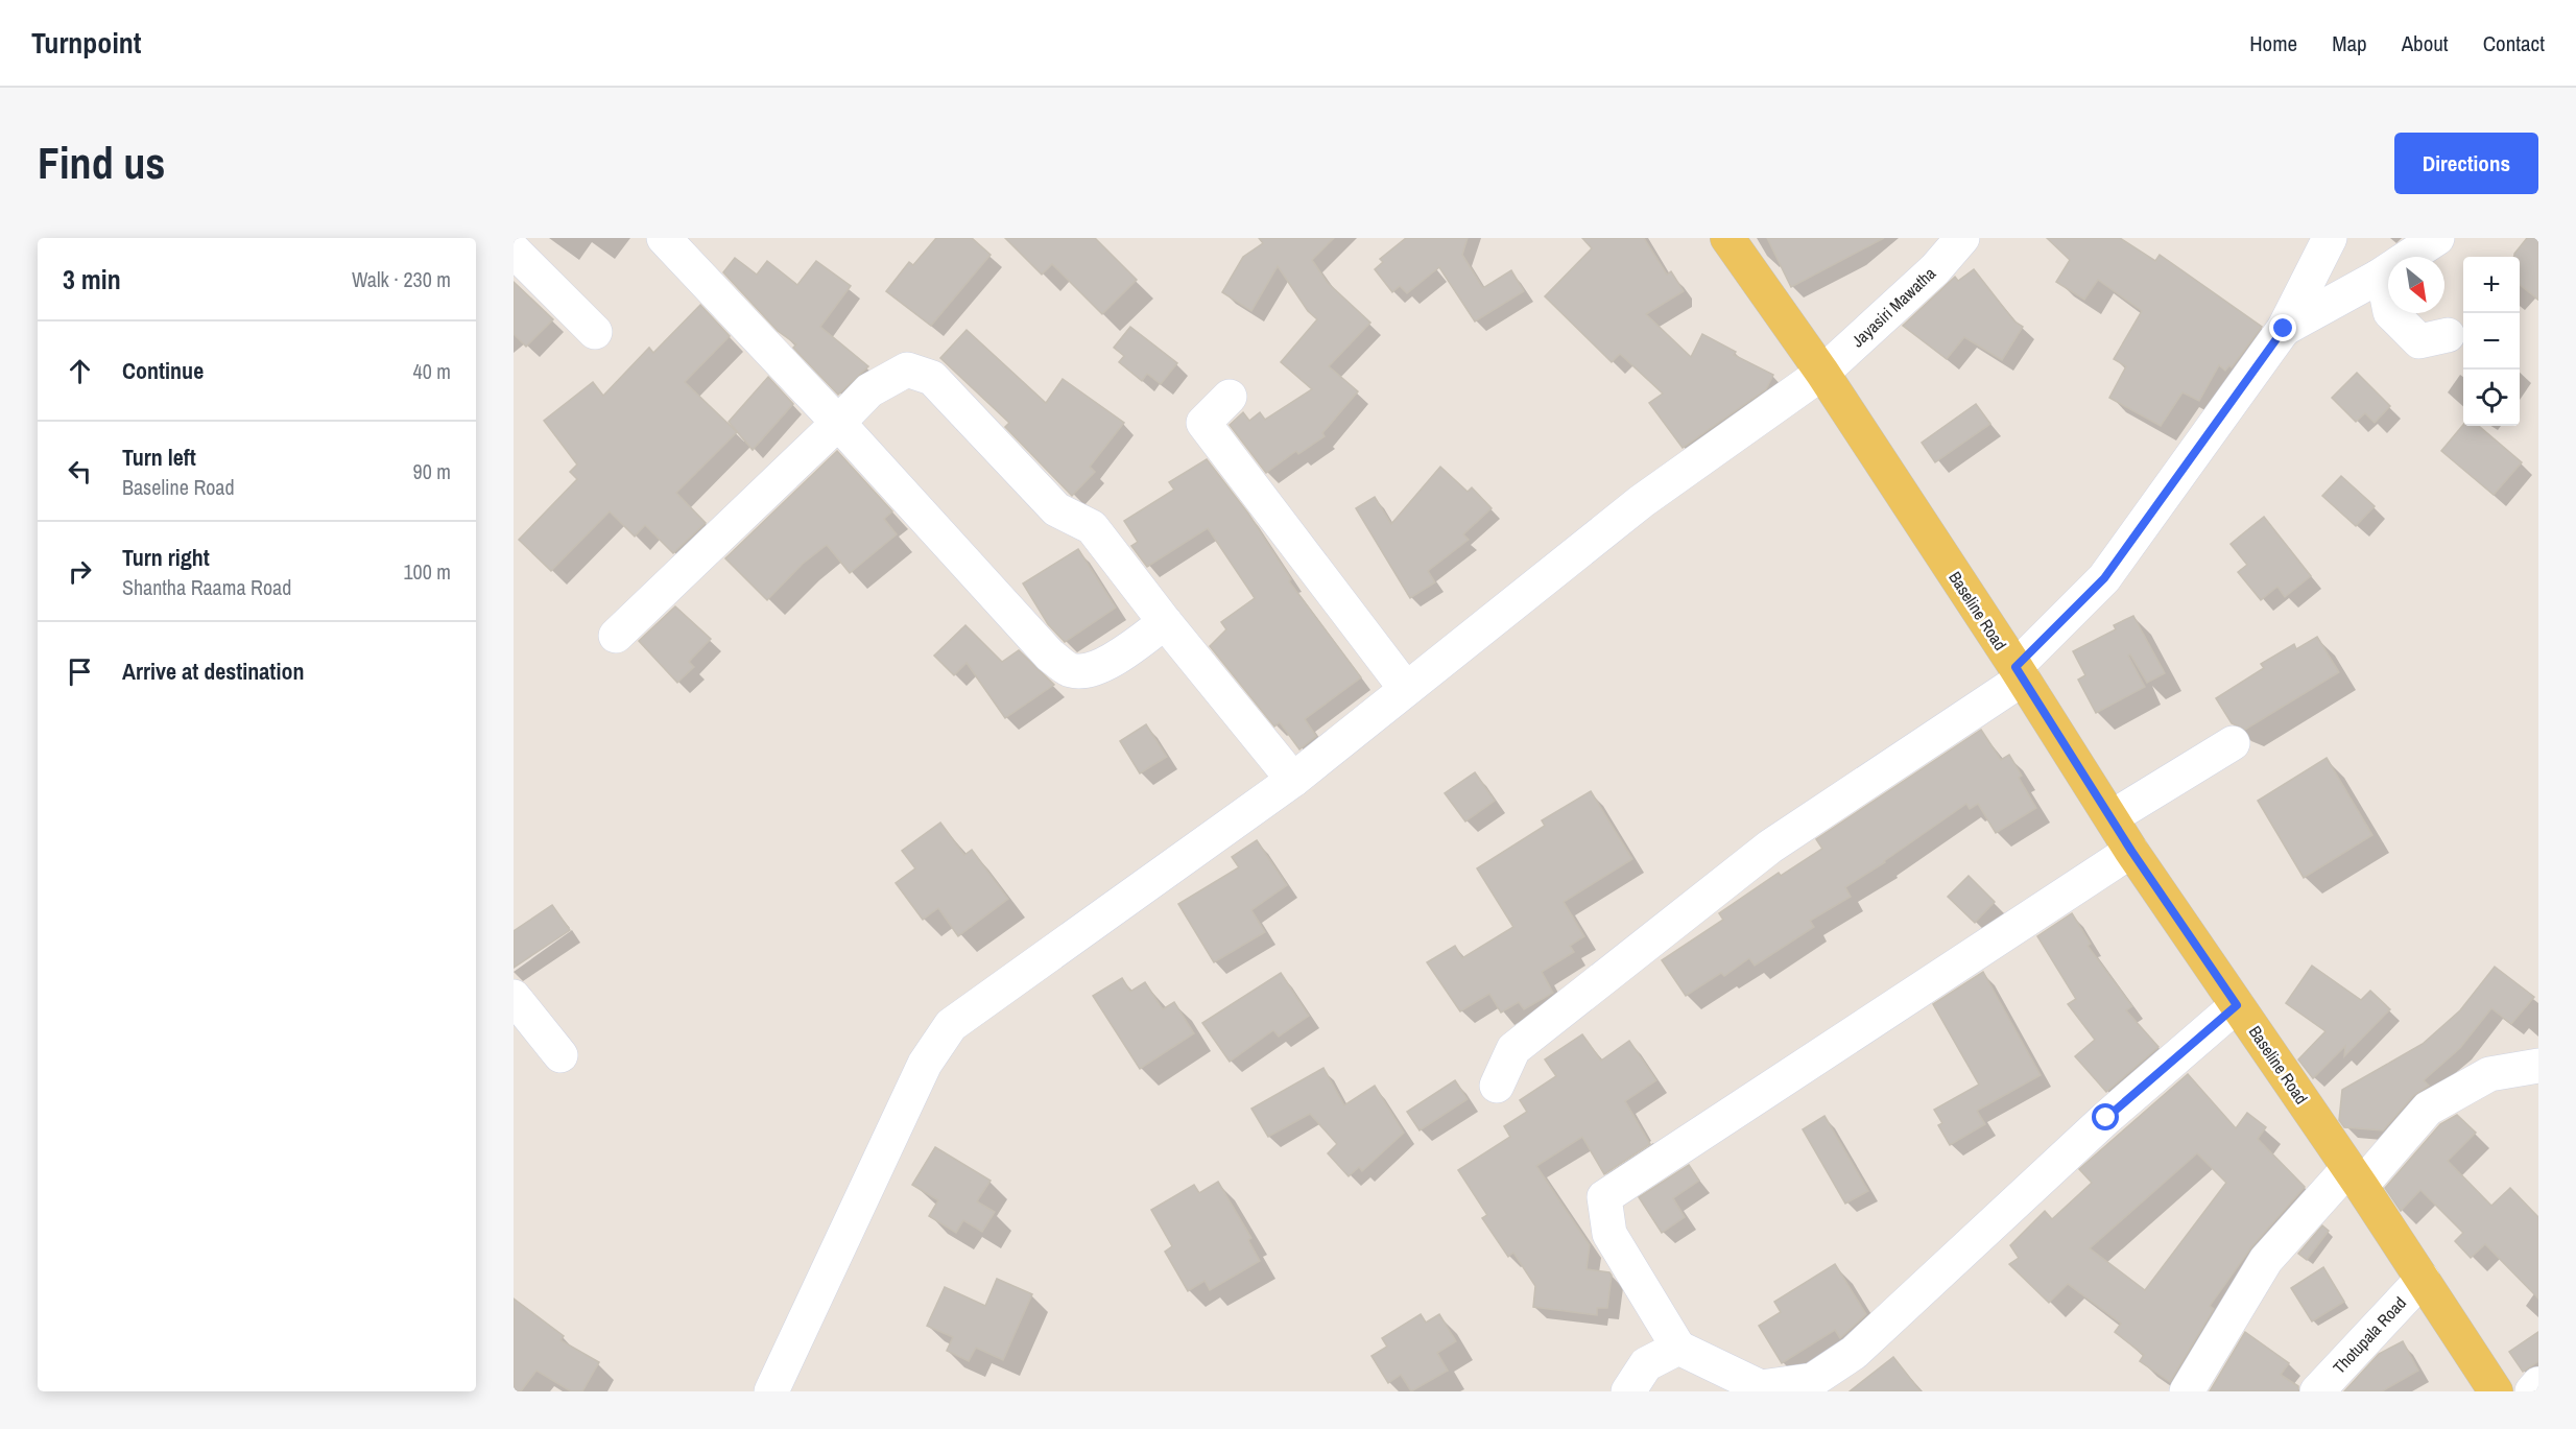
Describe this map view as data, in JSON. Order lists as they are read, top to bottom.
{
  "streets": {
    "main road": ["Baseline Road"],
    "street": ["Jayasiri Mawatha", "Thotupala Road"]
  },
  "crossings": [
    ["Jayasiri Mawatha", "Baseline Road"],
    ["Baseline Road", "Thotupala Road"]
  ],
  "north": "bottom right",
  "page": {
    "header": "Turnpoint",
    "nav": [
      "Home",
      "Map",
      "About",
      "Contact"
    ],
    "buttons": "Directions",
    "title": "Find us",
    "heading": ["3 min", "Walk · 230 m"],
    "map_buttons": ["+", "−"],
    "list": [
      ["Continue", "40 m"],
      ["Turn left", "Baseline Road", "90 m"],
      ["Turn right", "Shantha Raama Road", "100 m"],
      "Arrive at destination"
    ]
  }
}
